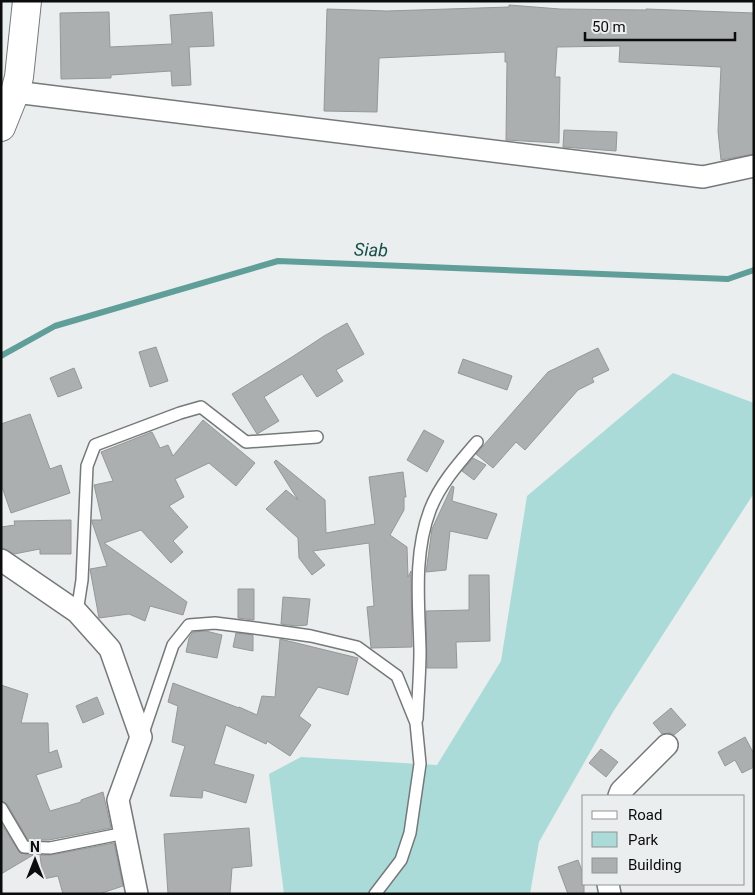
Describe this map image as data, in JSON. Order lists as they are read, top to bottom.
{
  "water": ["Siab"],
  "legend": ["Road", "Park", "Building"],
  "scale_bar": "50 m",
  "north": "top"
}
